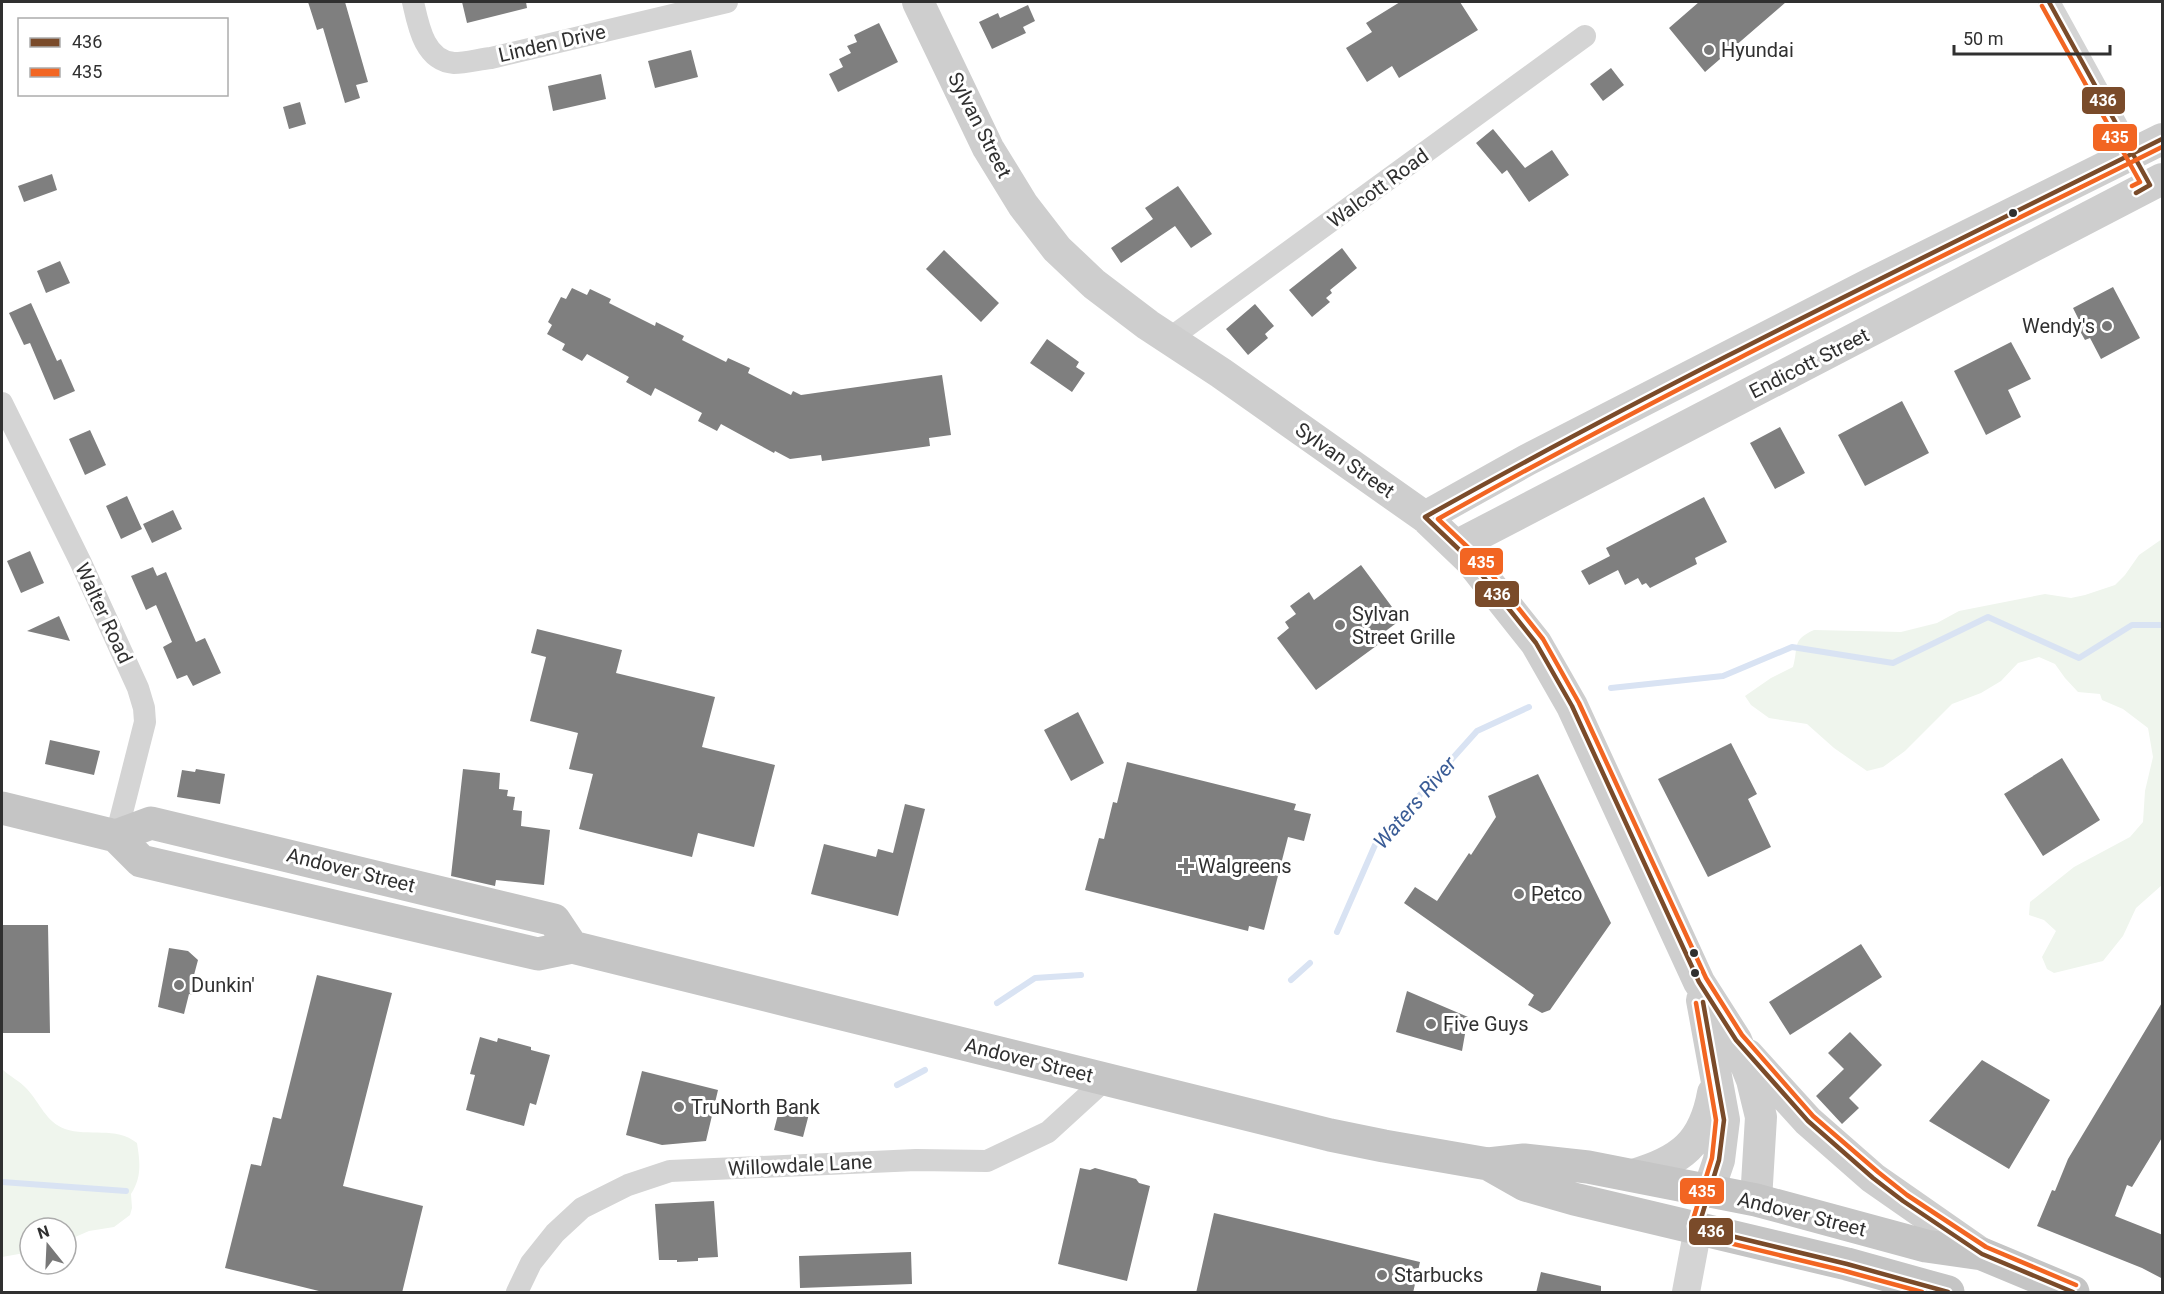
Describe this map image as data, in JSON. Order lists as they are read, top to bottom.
{
  "streets": {
    "highway": ["Andover Street"],
    "main road": ["Sylvan Street", "Endicott Street"],
    "street": [
      "Linden Drive",
      "Walcott Road",
      "Walter Road",
      "Willowdale Lane"
    ]
  },
  "crossings": [
    ["Sylvan Street", "Walcott Road"],
    ["Sylvan Street", "Endicott Street"],
    ["Sylvan Street", "Andover Street"],
    ["Walter Road", "Andover Street"],
    ["Andover Street", "Willowdale Lane"]
  ],
  "water": ["Waters River"],
  "places": {
    "other": [
      "Hyundai",
      "Wendy's",
      "Sylvan Street Grille",
      "Petco",
      "Dunkin'",
      "Five Guys",
      "TruNorth Bank",
      "Starbucks"
    ],
    "health": ["Walgreens"]
  },
  "lines": ["transit line 436", "transit line 435"],
  "legend": ["436", "435"],
  "scale_bar": "50 m",
  "north": "top"
}
